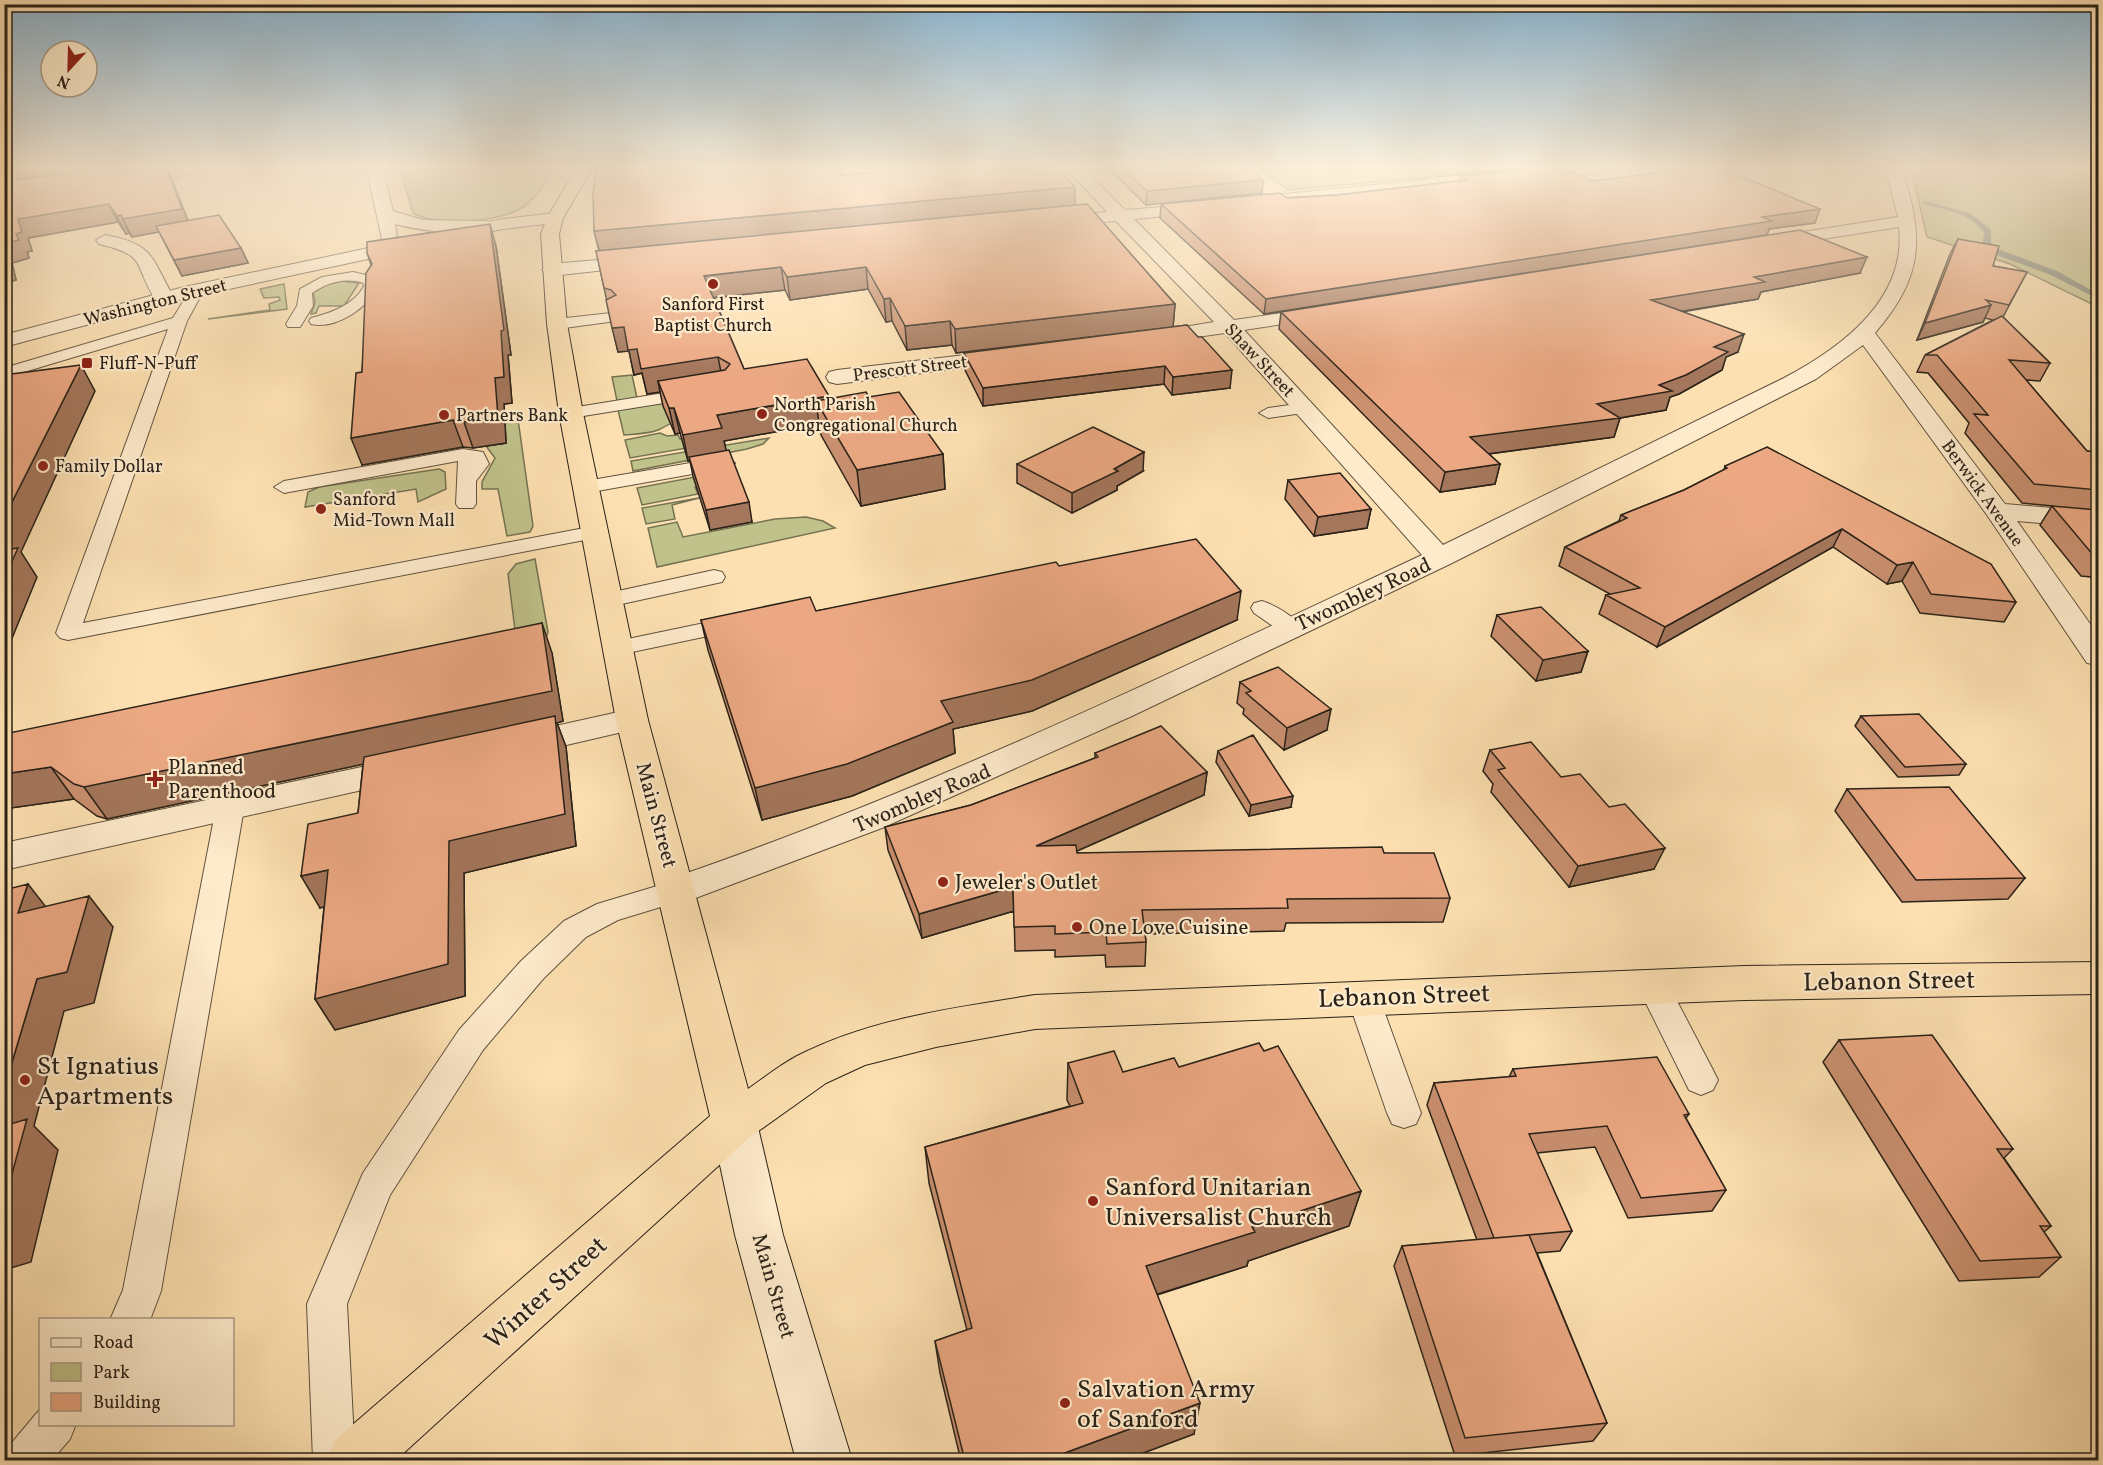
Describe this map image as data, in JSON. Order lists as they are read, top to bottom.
{
  "streets": {
    "highway": ["Main Street", "Lebanon Street", "Winter Street"],
    "street": [
      "Washington Street",
      "Shaw Street",
      "Prescott Street",
      "Berwick Avenue",
      "Twombley Road"
    ]
  },
  "crossings": [
    ["Shaw Street", "Twombley Road"],
    ["Berwick Avenue", "Twombley Road"],
    ["Twombley Road", "Main Street"],
    ["Main Street", "Lebanon Street"],
    ["Main Street", "Winter Street"],
    ["Lebanon Street", "Winter Street"]
  ],
  "places": {
    "other": [
      "Sanford First Baptist Church",
      "North Parish Congregational Church",
      "Partners Bank",
      "Family Dollar",
      "Sanford Mid-Town Mall",
      "Jeweler's Outlet",
      "One Love Cuisine",
      "St Ignatius Apartments",
      "Sanford Unitarian Universalist Church",
      "Salvation Army of Sanford"
    ],
    "transit": ["Fluff-N-Puff"],
    "health": ["Planned Parenthood"]
  },
  "legend": ["Road", "Park", "Building"],
  "north": "bottom"
}
